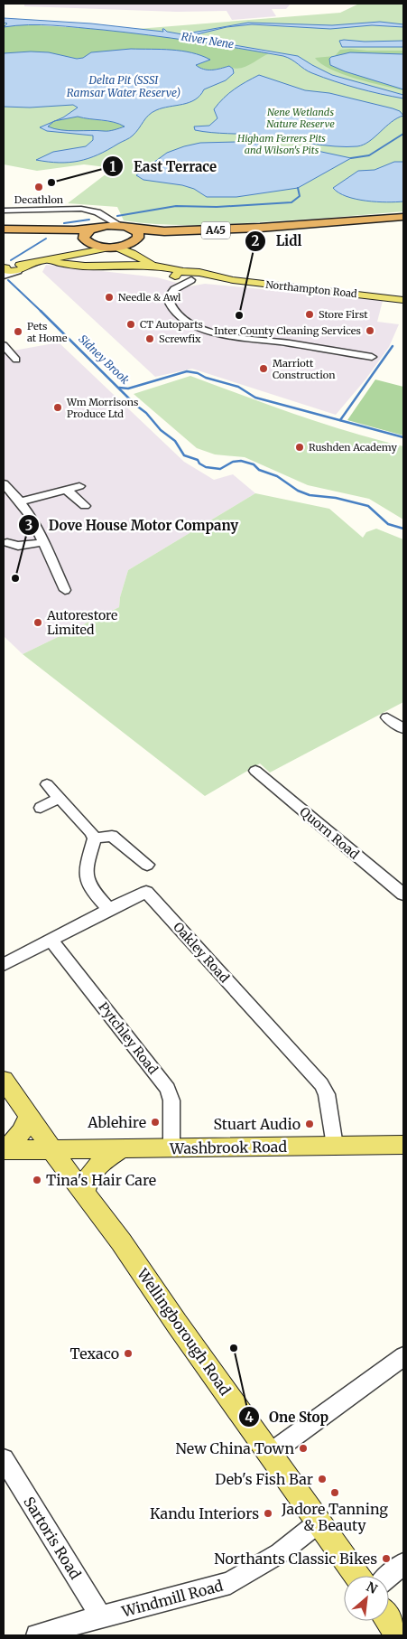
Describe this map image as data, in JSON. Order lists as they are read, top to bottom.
{
  "streets": {
    "highway": ["A45"],
    "main road": ["Northampton Road", "Washbrook Road", "Wellingborough Road"],
    "street": [
      "Quorn Road",
      "Oakley Road",
      "Pytchley Road",
      "Sartoris Road",
      "Windmill Road"
    ]
  },
  "crossings": [
    ["Oakley Road", "Pytchley Road"],
    ["Oakley Road", "Washbrook Road"],
    ["Pytchley Road", "Washbrook Road"],
    ["Washbrook Road", "Wellingborough Road"],
    ["Wellingborough Road", "Windmill Road"],
    ["Sartoris Road", "Windmill Road"]
  ],
  "water": ["River Nene", "Delta Pit (SSSI Ramsar Water Reserve)", "Sidney Brook"],
  "parks": ["Nene Wetlands Nature Reserve", "Higham Ferrers Pits and Wilson's Pits"],
  "places": [
    "East Terrace",
    "Decathlon",
    "Needle & Awl",
    "Store First",
    "Lidl",
    "CT Autoparts",
    "Inter County Cleaning Services",
    "Pets at Home",
    "Screwfix",
    "Marriott Construction",
    "Wm Morrisons Produce Ltd",
    "Rushden Academy",
    "Dove House Motor Company",
    "Autorestore Limited",
    "Ablehire",
    "Stuart Audio",
    "Tina's Hair Care",
    "One Stop",
    "Texaco",
    "New China Town",
    "Deb's Fish Bar",
    "Jadore Tanning & Beauty",
    "Kandu Interiors",
    "Northants Classic Bikes"
  ],
  "north": "top right"
}
